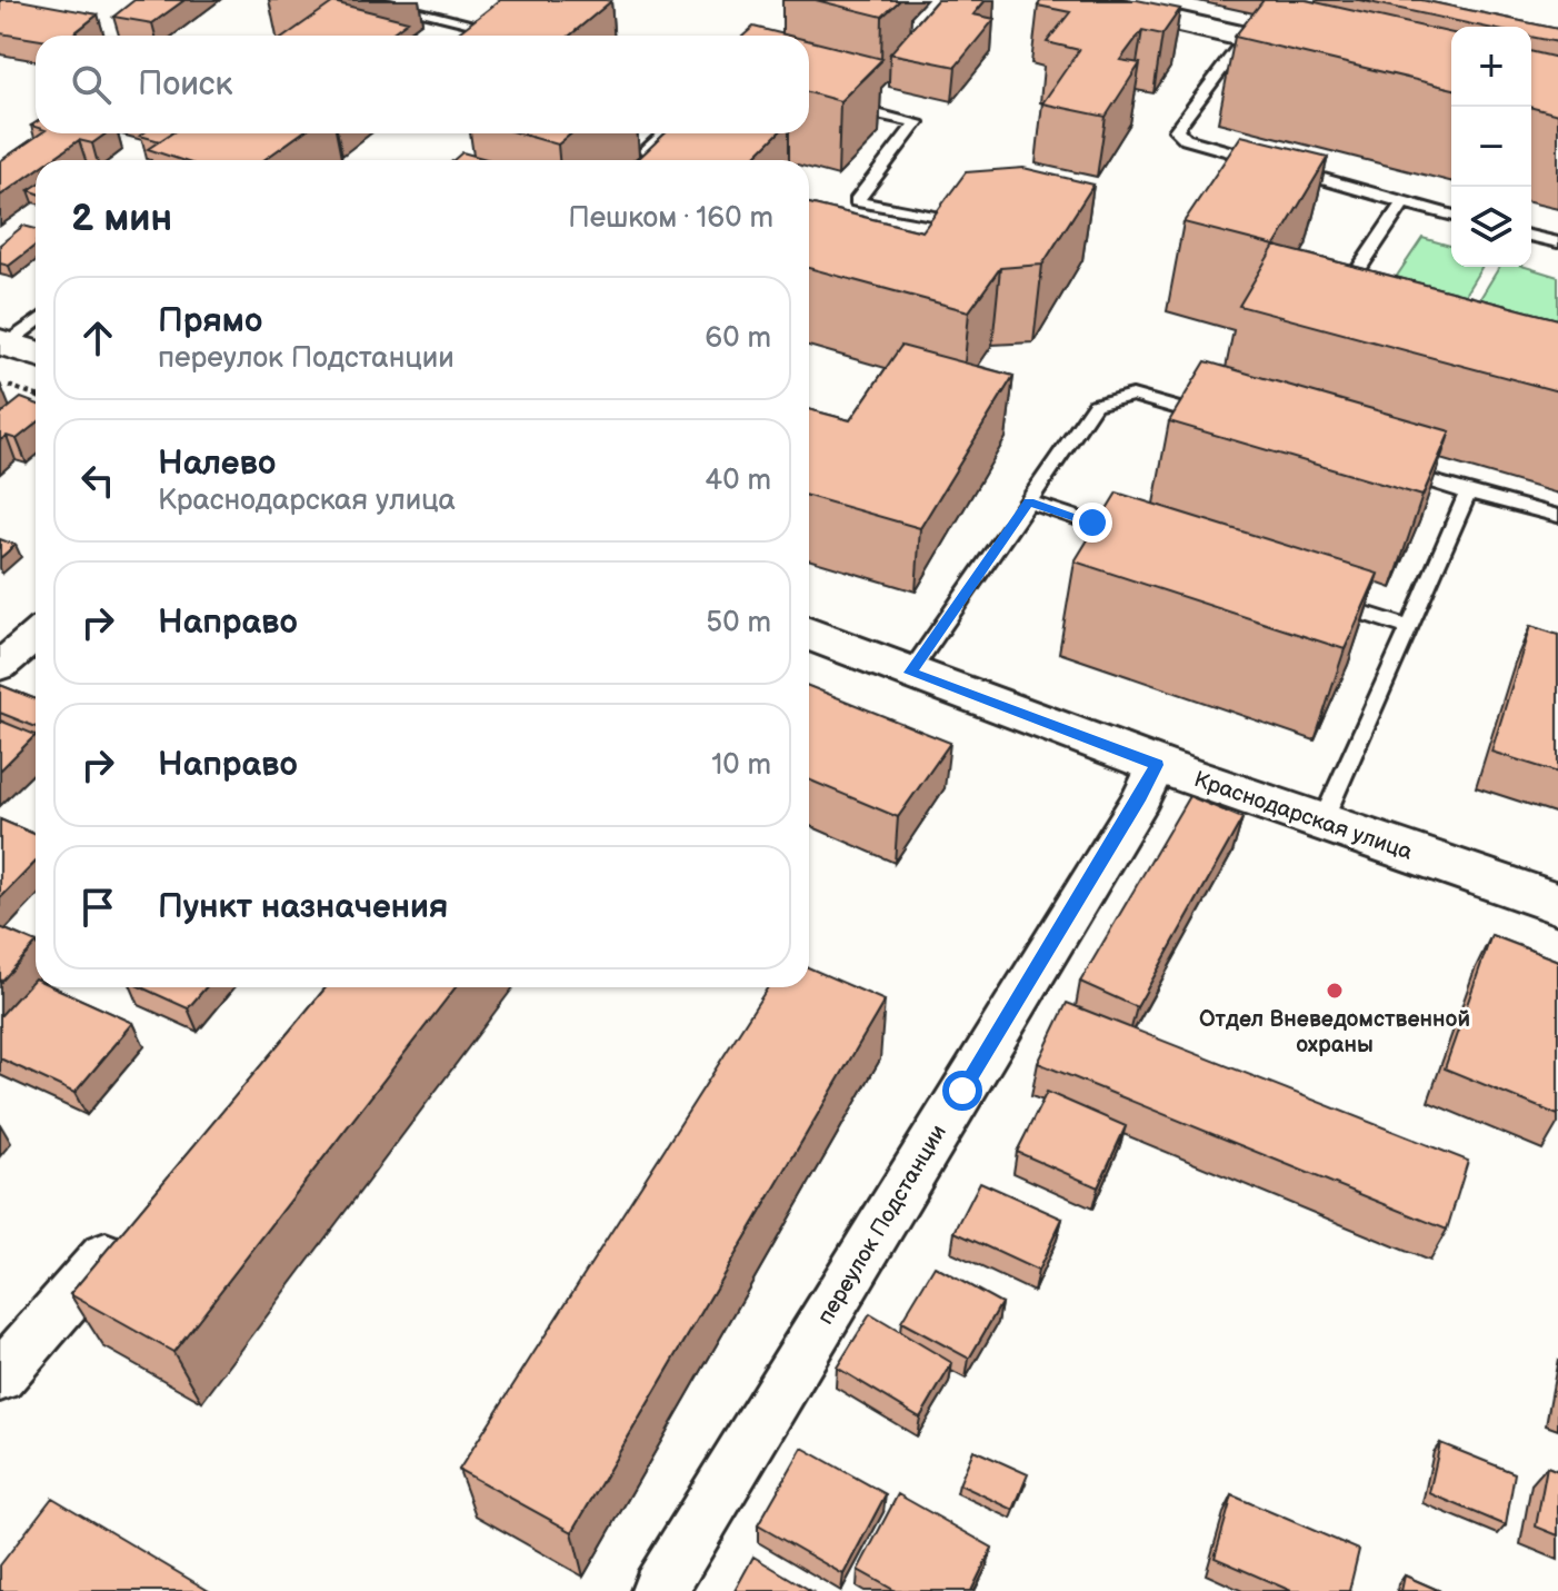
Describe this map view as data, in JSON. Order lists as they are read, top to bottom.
{
  "streets": {
    "street": ["Краснодарская улица", "переулок Подстанции"]
  },
  "crossings": [
    ["Краснодарская улица", "переулок Подстанции"]
  ],
  "places": ["Отдел Вневедомственной охраны"],
  "page": {
    "map_buttons": ["+", "−"],
    "search": "Поиск",
    "heading": ["2 мин", "Пешком · 160 m"],
    "list": [
      ["Прямо", "переулок Подстанции", "60 m"],
      ["Налево", "Краснодарская улица", "40 m"],
      ["Направо", "50 m"],
      ["Направо", "10 m"],
      "Пункт назначения"
    ]
  }
}
